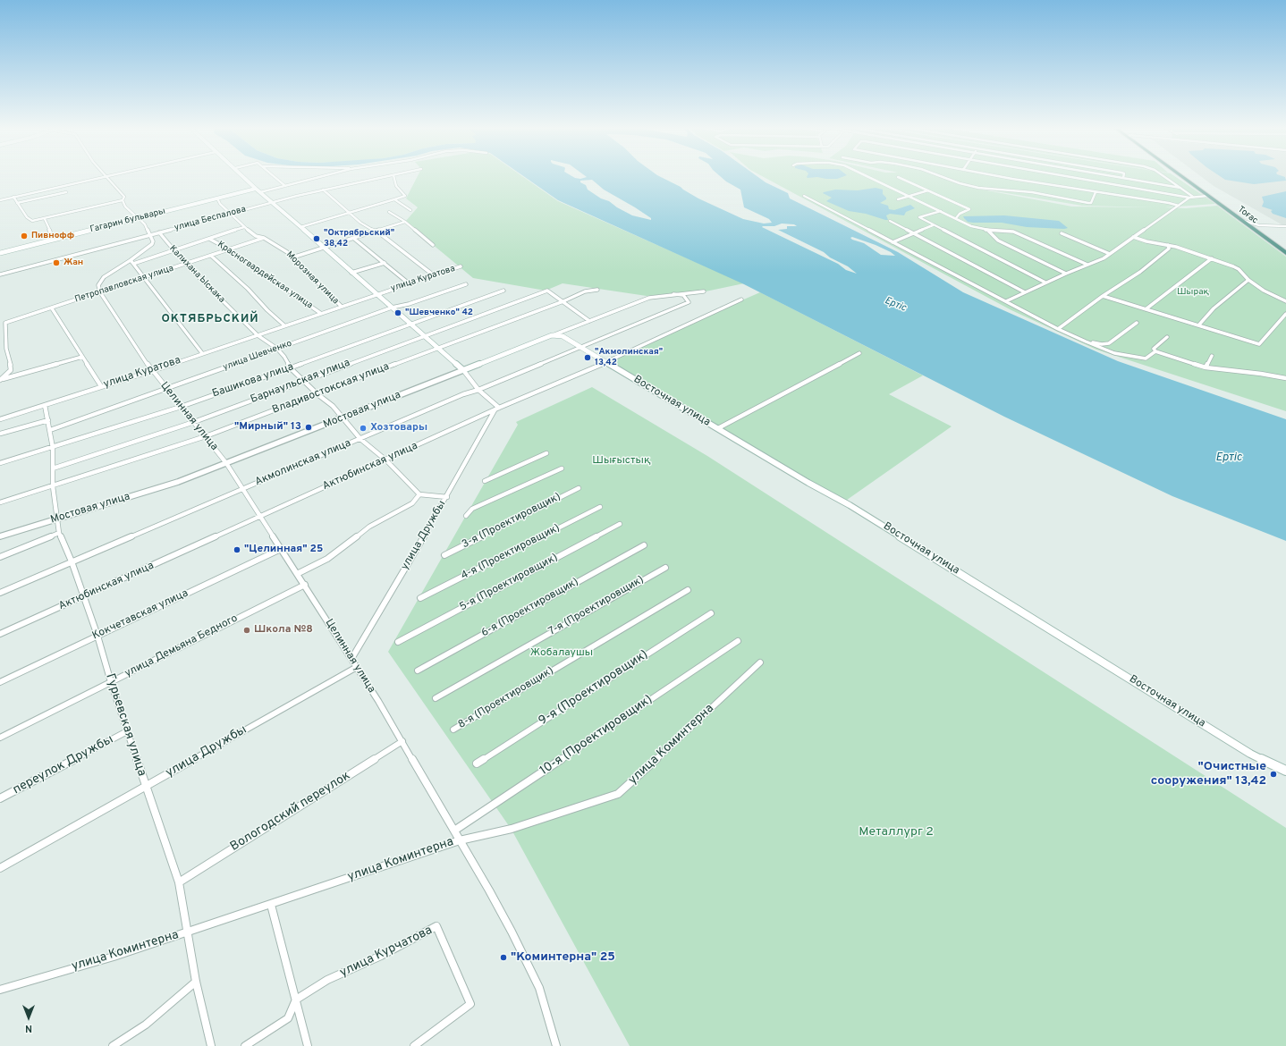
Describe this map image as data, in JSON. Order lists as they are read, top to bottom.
{
  "streets": {
    "highway": ["Тоғас"],
    "main road": ["Гагарин бульвары", "Восточная улица", "Мостовая улица"],
    "street": [
      "улица Беспалова",
      "Калихана Ыскака",
      "Красногвардейская улица",
      "Морозная улица",
      "улица Куратова",
      "Петропавловская улица",
      "улица Шевченко",
      "Башикова улица",
      "Барнаульская улица",
      "Владивостокская улица",
      "Целинная улица",
      "Акмолинская улица",
      "Актюбинская улица",
      "3-я (Проектировщик)",
      "улица Дружбы",
      "4-я (Проектировщик)",
      "5-я (Проектировщик)",
      "7-я (Проектировщик)",
      "6-я (Проектировщик)",
      "Кокчетавская улица",
      "улица Демьяна Бедного",
      "9-я (Проектировщик)",
      "8-я (Проектировщик)",
      "Гурьевская улица",
      "10-я (Проектировщик)",
      "улица Коминтерна",
      "переулок Дружбы",
      "Вологодский переулок",
      "улица Курчатова"
    ]
  },
  "crossings": [
    ["улица Беспалова", "Калихана Ыскака"],
    ["улица Беспалова", "Морозная улица"],
    ["Гагарин бульвары", "Морозная улица"],
    ["Калихана Ыскака", "улица Куратова"],
    ["Калихана Ыскака", "Петропавловская улица"],
    ["Калихана Ыскака", "улица Шевченко"],
    ["Калихана Ыскака", "Башикова улица"],
    ["Калихана Ыскака", "Барнаульская улица"],
    ["Калихана Ыскака", "Владивостокская улица"],
    ["Калихана Ыскака", "Мостовая улица"],
    ["Калихана Ыскака", "Акмолинская улица"],
    ["Калихана Ыскака", "Актюбинская улица"],
    ["Красногвардейская улица", "улица Куратова"],
    ["Красногвардейская улица", "Петропавловская улица"],
    ["Морозная улица", "улица Куратова"],
    ["Морозная улица", "Петропавловская улица"],
    ["улица Куратова", "Целинная улица"],
    ["улица Куратова", "Гурьевская улица"],
    ["Петропавловская улица", "Целинная улица"],
    ["улица Шевченко", "Целинная улица"],
    ["улица Шевченко", "Гурьевская улица"],
    ["Башикова улица", "Целинная улица"],
    ["Башикова улица", "Гурьевская улица"],
    ["Барнаульская улица", "Владивостокская улица"],
    ["Барнаульская улица", "Целинная улица"],
    ["Барнаульская улица", "Гурьевская улица"],
    ["Владивостокская улица", "Целинная улица"],
    ["Владивостокская улица", "Гурьевская улица"],
    ["Восточная улица", "Мостовая улица"],
    ["Восточная улица", "Акмолинская улица"],
    ["Восточная улица", "Актюбинская улица"],
    ["Мостовая улица", "Целинная улица"],
    ["Мостовая улица", "Акмолинская улица"],
    ["Мостовая улица", "Гурьевская улица"],
    ["Целинная улица", "Акмолинская улица"],
    ["Целинная улица", "Актюбинская улица"],
    ["Целинная улица", "улица Дружбы"],
    ["Целинная улица", "Кокчетавская улица"],
    ["Целинная улица", "улица Демьяна Бедного"],
    ["Целинная улица", "10-я (Проектировщик)"],
    ["Целинная улица", "улица Коминтерна"],
    ["Целинная улица", "Вологодский переулок"],
    ["Акмолинская улица", "Гурьевская улица"],
    ["Актюбинская улица", "улица Дружбы"],
    ["Актюбинская улица", "Гурьевская улица"],
    ["улица Дружбы", "Гурьевская улица"],
    ["Кокчетавская улица", "Гурьевская улица"],
    ["улица Демьяна Бедного", "Гурьевская улица"],
    ["Гурьевская улица", "улица Коминтерна"],
    ["Гурьевская улица", "переулок Дружбы"],
    ["Гурьевская улица", "Вологодский переулок"]
  ],
  "districts": ["ОКТЯБРЬСКИЙ"],
  "water": ["Ертіс"],
  "parks": [
    "Шырақ",
    "Шығыстық",
    "Жобалаушы",
    "Металлург 2"
  ],
  "places": [
    "Пивнофф",
    "\"Октрябрьский\" 38,42",
    "Жан",
    "\"Шевченко\" 42",
    "\"Акмолинская\" 13,42",
    "\"Мирный\" 13",
    "Хозтовары",
    "\"Целинная\" 25",
    "Школа №8",
    "\"Очистные сооружения\" 13,42",
    "\"Коминтерна\" 25"
  ],
  "north": "bottom"
}
